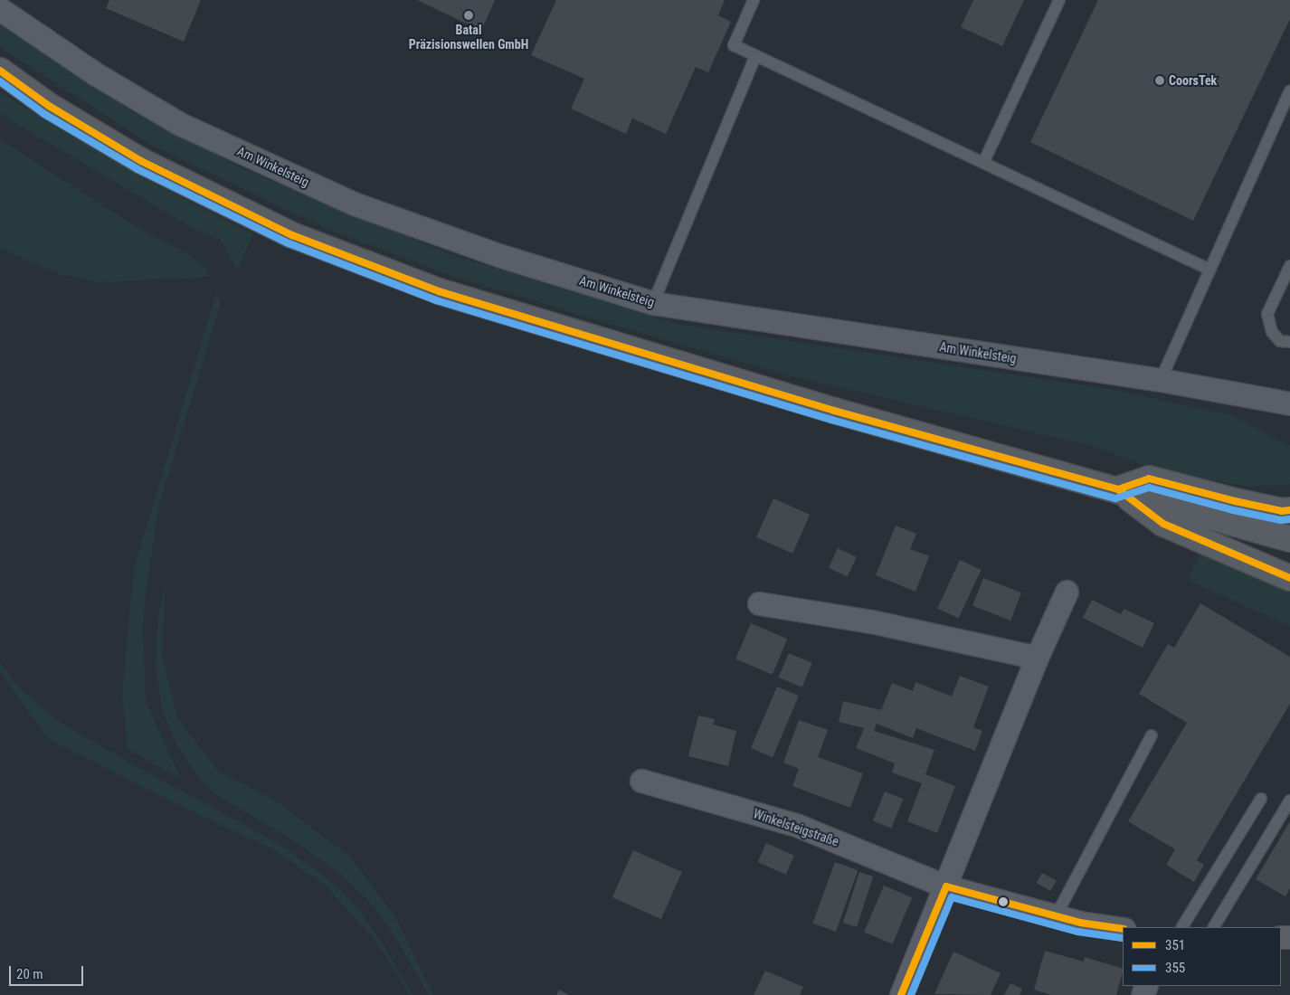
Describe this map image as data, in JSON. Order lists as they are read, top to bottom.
{
  "streets": {
    "street": ["Am Winkelsteig", "Winkelsteigstraße"]
  },
  "places": ["Batal Präzisionswellen GmbH", "CoorsTek"],
  "lines": ["transit line 351", "transit line 355"],
  "legend": ["351", "355"],
  "scale_bar": "20 m"
}
